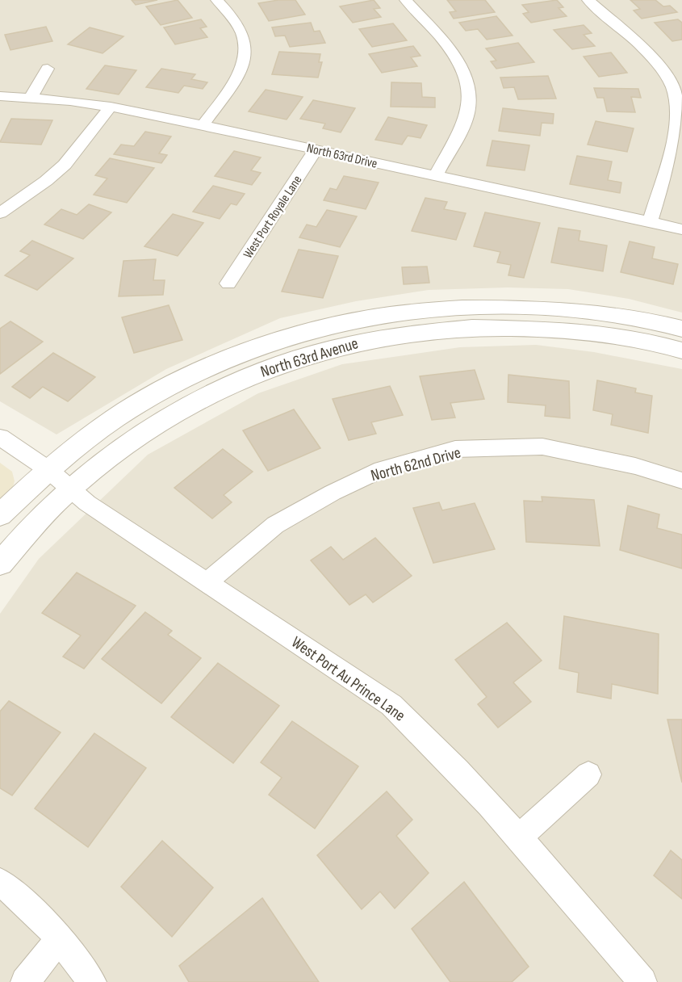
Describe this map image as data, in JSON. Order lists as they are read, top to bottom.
{
  "streets": {
    "street": [
      "North 63rd Drive",
      "West Port Royale Lane",
      "North 63rd Avenue",
      "North 62nd Drive",
      "West Port Au Prince Lane"
    ]
  },
  "crossings": [
    ["North 63rd Drive", "West Port Royale Lane"],
    ["North 63rd Avenue", "West Port Au Prince Lane"],
    ["North 62nd Drive", "West Port Au Prince Lane"]
  ]
}
